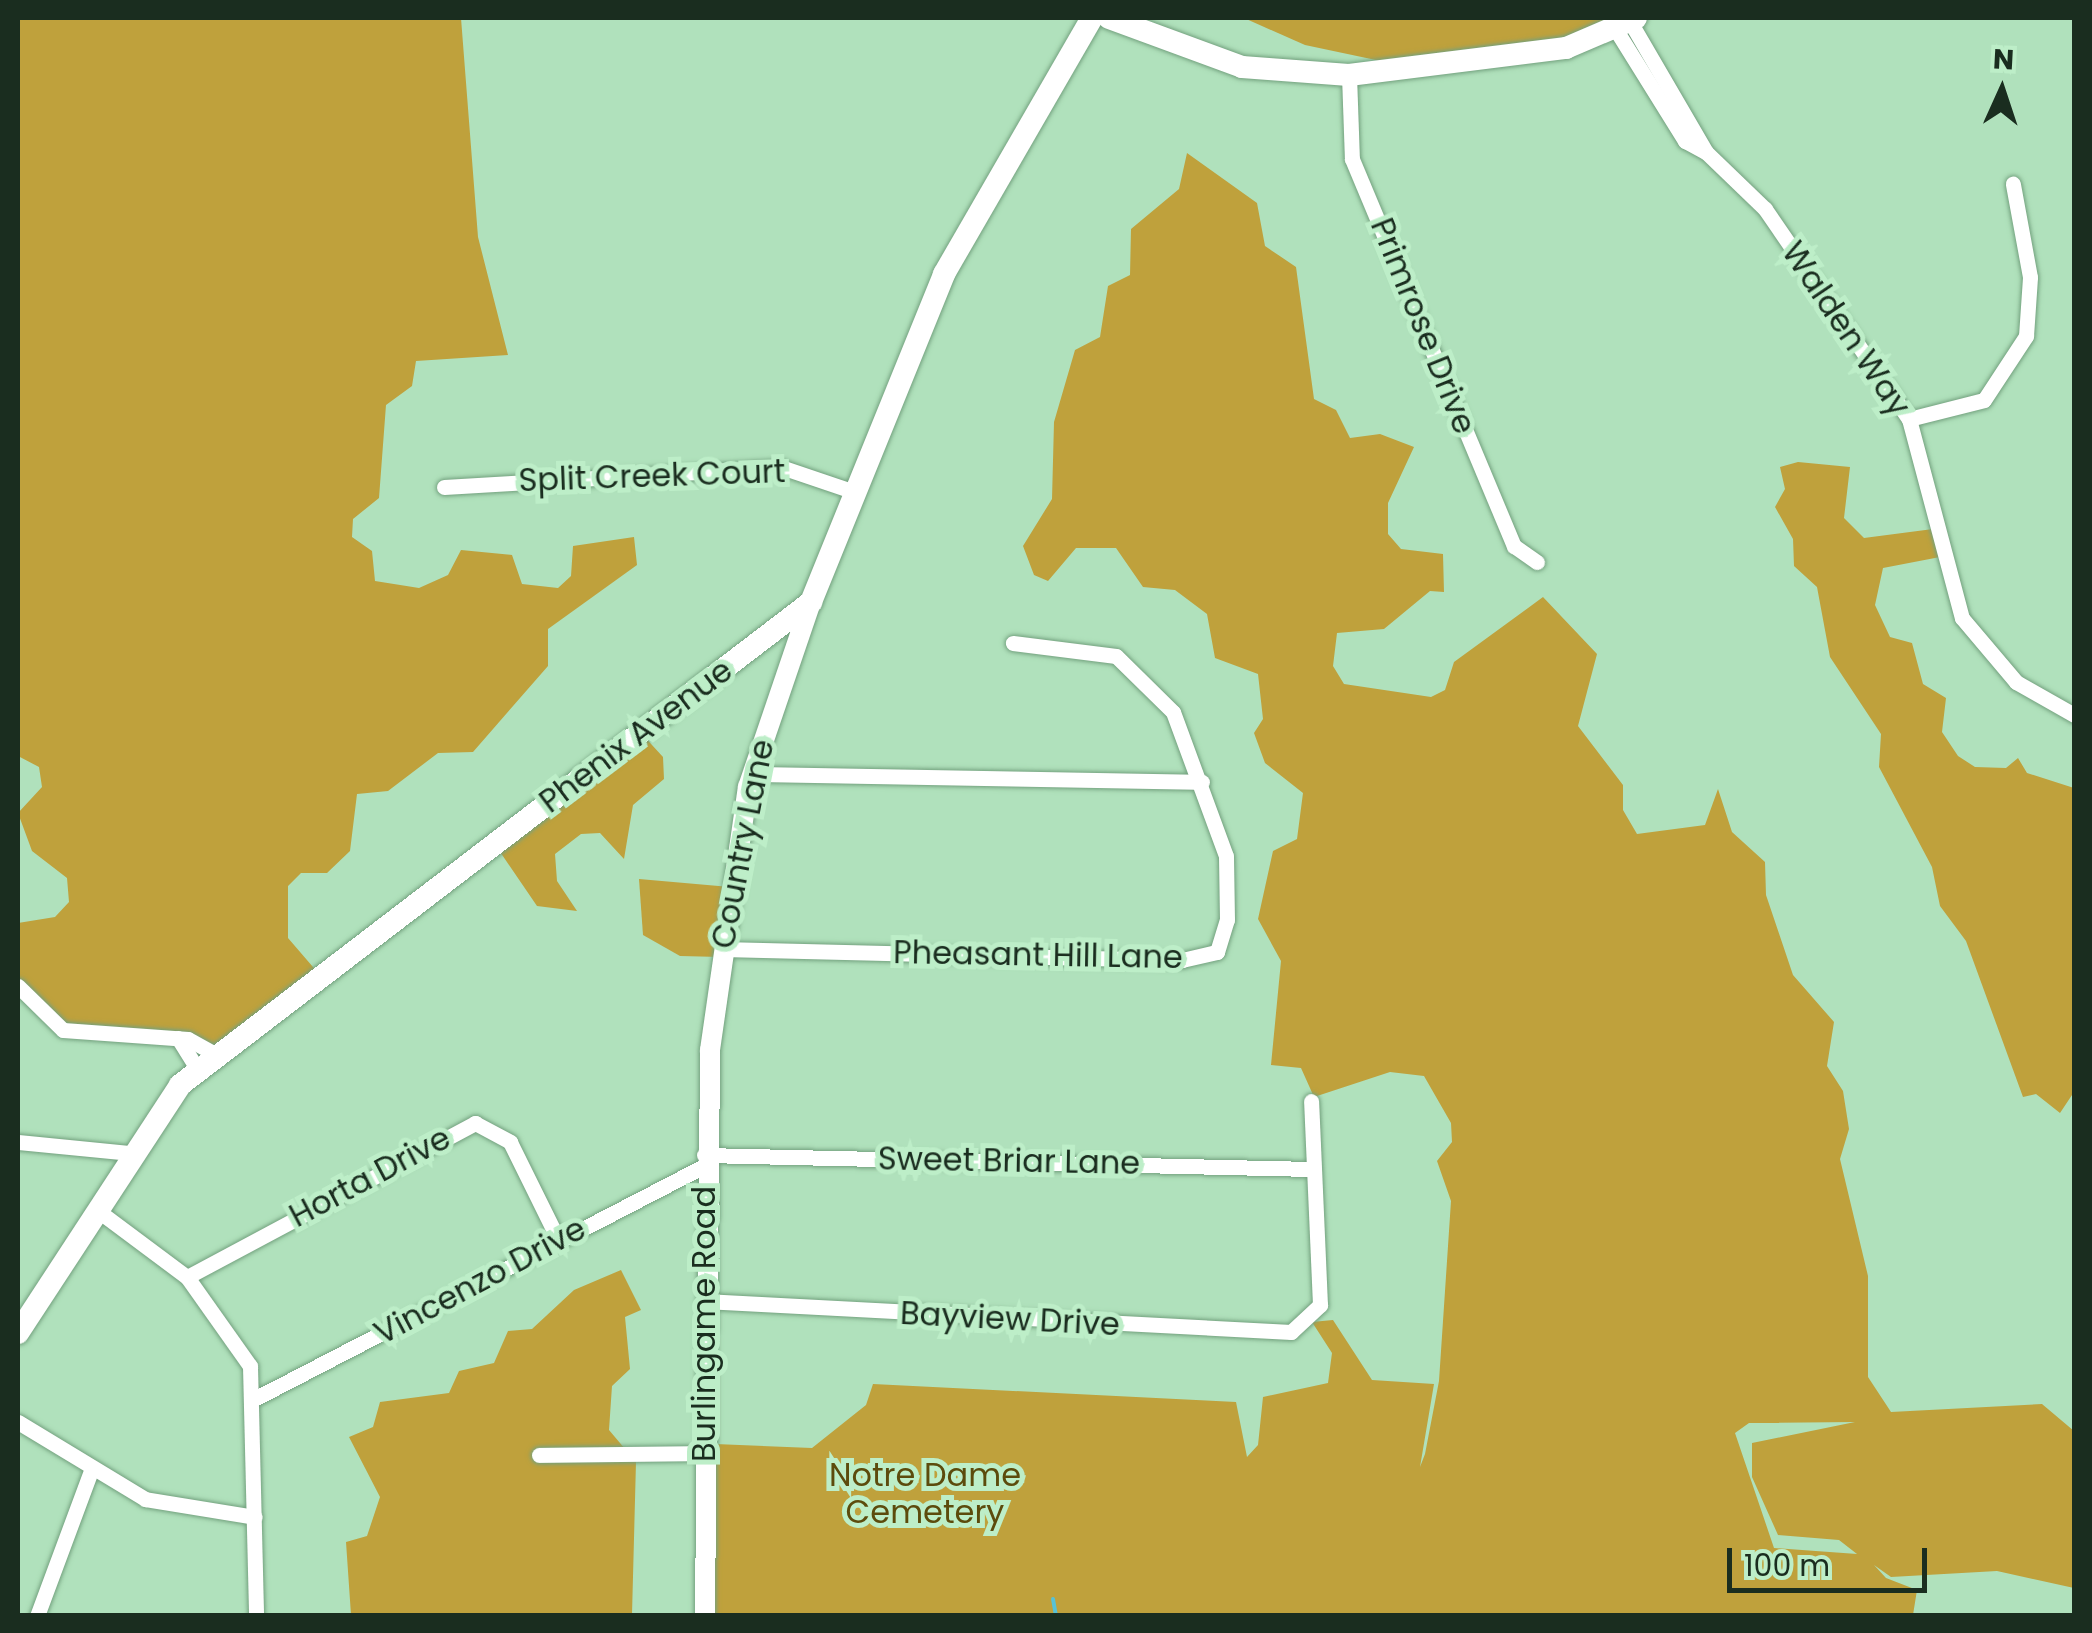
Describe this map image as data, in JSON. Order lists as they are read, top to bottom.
{
  "streets": {
    "main road": ["Phenix Avenue"],
    "street": [
      "Primrose Drive",
      "Walden Way",
      "Split Creek Court",
      "Country Lane",
      "Pheasant Hill Lane",
      "Sweet Briar Lane",
      "Horta Drive",
      "Vincenzo Drive",
      "Bayview Drive",
      "Burlingame Road"
    ]
  },
  "crossings": [
    ["Phenix Avenue", "Country Lane"],
    ["Country Lane", "Pheasant Hill Lane"],
    ["Country Lane", "Burlingame Road"],
    ["Sweet Briar Lane", "Vincenzo Drive"],
    ["Sweet Briar Lane", "Bayview Drive"],
    ["Sweet Briar Lane", "Burlingame Road"],
    ["Horta Drive", "Vincenzo Drive"],
    ["Vincenzo Drive", "Burlingame Road"],
    ["Bayview Drive", "Burlingame Road"]
  ],
  "parks": ["Notre Dame Cemetery"],
  "scale_bar": "100 m",
  "north": "top"
}
